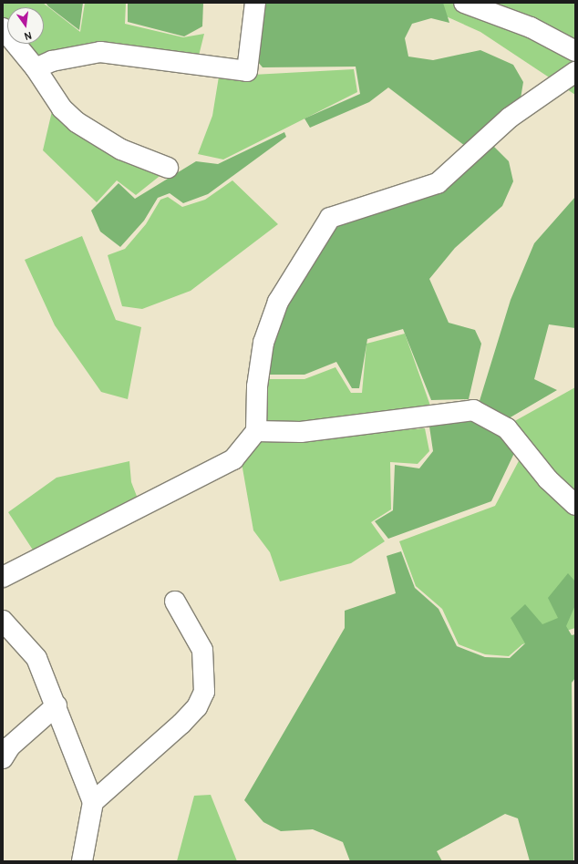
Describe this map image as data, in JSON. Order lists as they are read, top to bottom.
{
  "north": "bottom"
}
